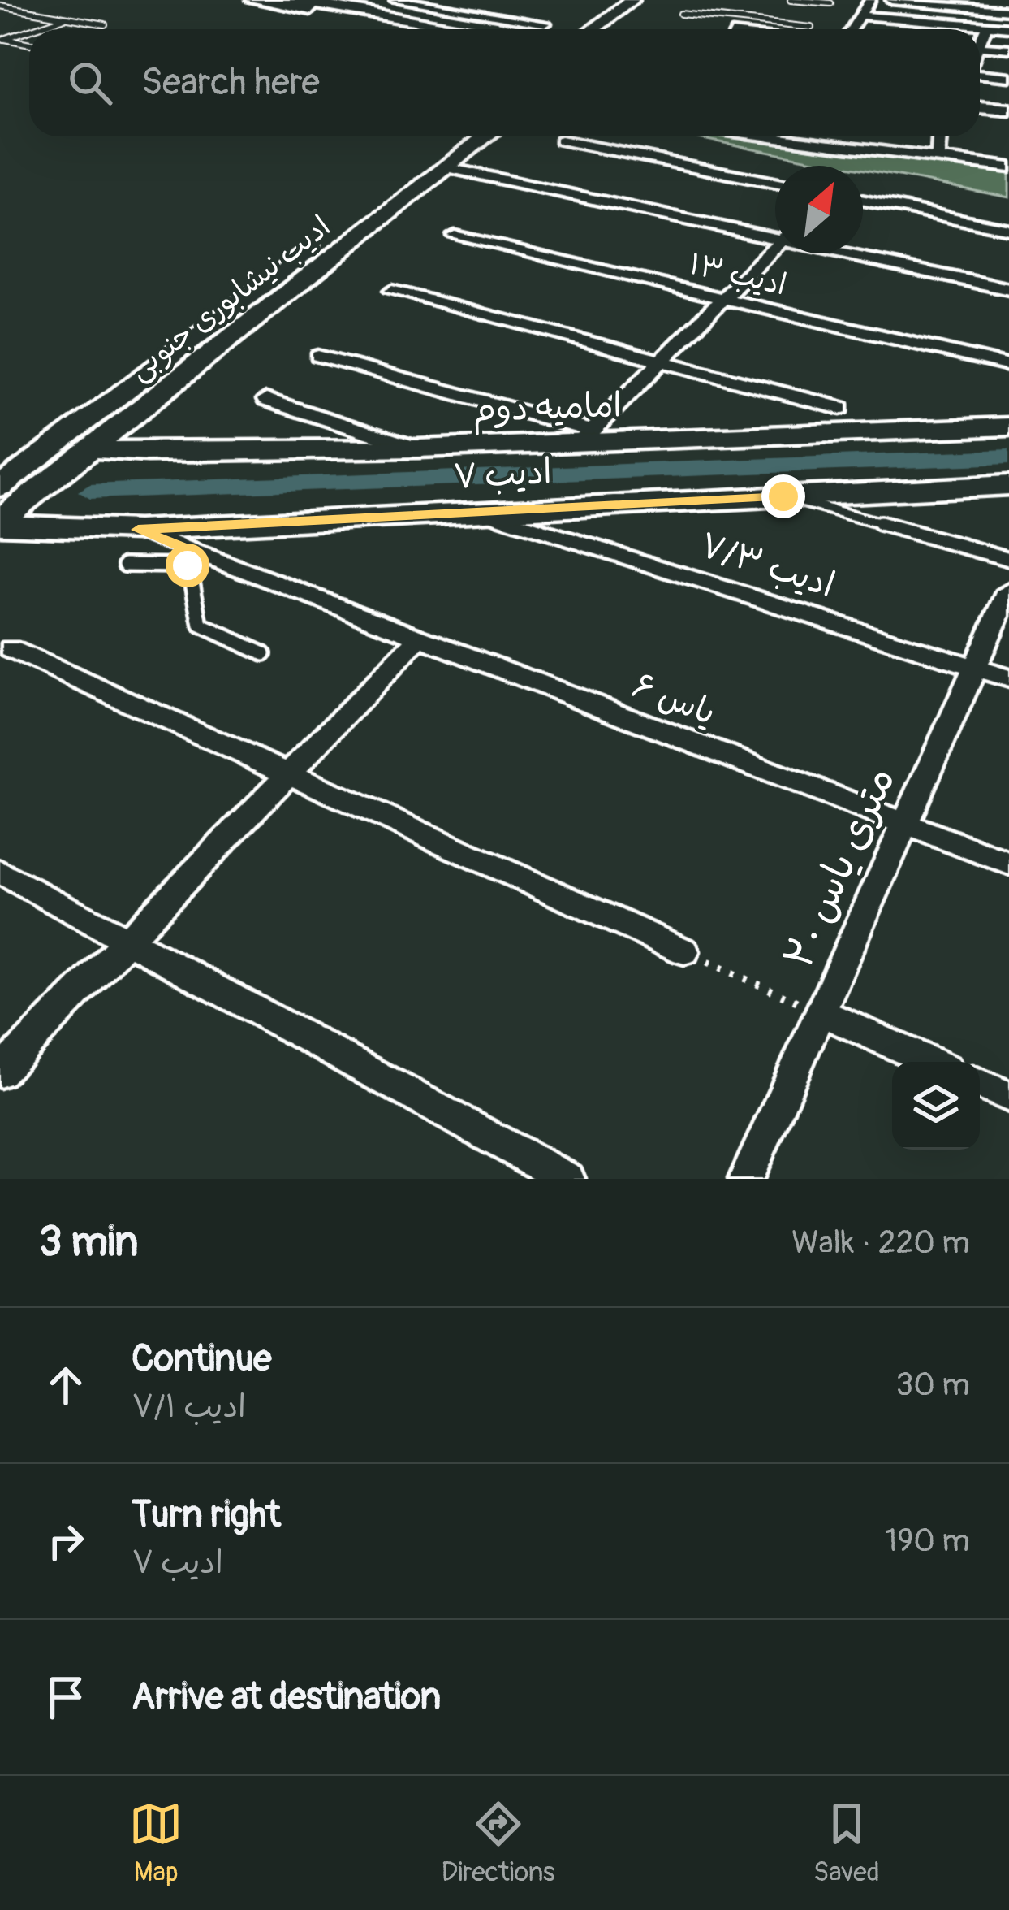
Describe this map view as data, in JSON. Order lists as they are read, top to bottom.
{
  "streets": {
    "main road": ["ادیب نیشابوری جنوبی", "امامیه دوم", "ادیب ۷"],
    "street": [
      "ادیب ۱۳",
      "ادیب ۷/۳",
      "یاس ۶",
      "۲۰ متری یاس"
    ]
  },
  "crossings": [
    ["ادیب نیشابوری جنوبی", "امامیه دوم"],
    ["ادیب نیشابوری جنوبی", "ادیب ۷"],
    ["ادیب ۷", "ادیب ۷/۳"],
    ["ادیب ۷", "یاس ۶"],
    ["ادیب ۷/۳", "۲۰ متری یاس"],
    ["یاس ۶", "۲۰ متری یاس"]
  ],
  "north": "top right",
  "page": {
    "search": "Search here",
    "heading": ["3 min", "Walk · 220 m"],
    "list": [
      ["Continue", "ادیب ۷/۱", "30 m"],
      ["Turn right", "ادیب ۷", "190 m"],
      "Arrive at destination"
    ],
    "nav": ["Map", "Directions", "Saved"]
  }
}
